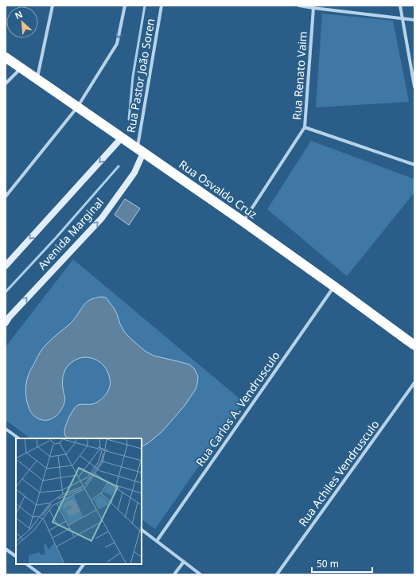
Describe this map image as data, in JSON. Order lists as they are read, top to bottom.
{
  "streets": {
    "highway": ["Rua Osvaldo Cruz"],
    "street": [
      "Rua Pastor João Soren",
      "Rua Renato Vaim",
      "Avenida Marginal",
      "Rua Carlos A. Vendrusculo",
      "Rua Achiles Vendrusculo"
    ]
  },
  "crossings": [
    ["Rua Pastor João Soren", "Rua Osvaldo Cruz"],
    ["Rua Pastor João Soren", "Avenida Marginal"],
    ["Rua Renato Vaim", "Rua Osvaldo Cruz"],
    ["Rua Osvaldo Cruz", "Avenida Marginal"],
    ["Rua Osvaldo Cruz", "Rua Carlos A. Vendrusculo"]
  ],
  "scale_bar": "50 m",
  "north": "top left"
}
